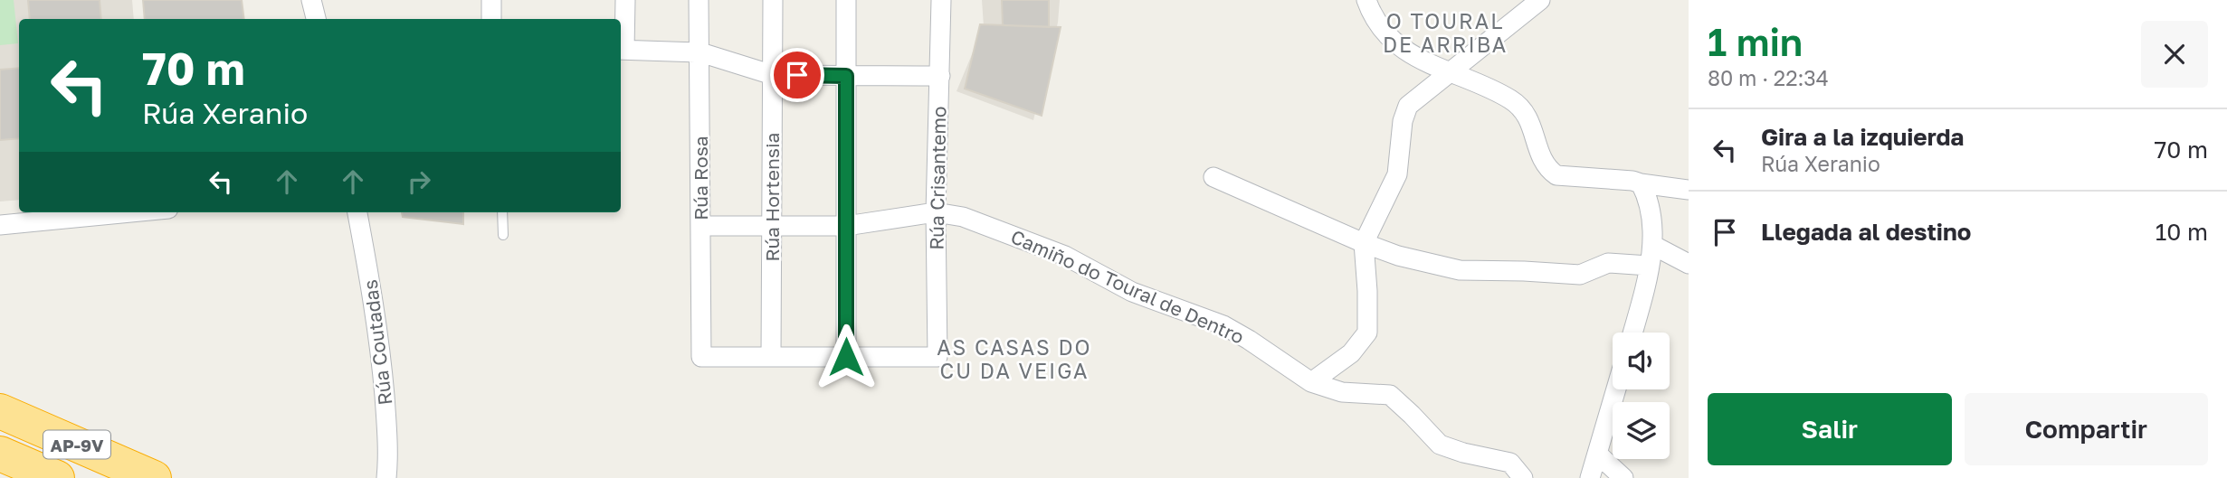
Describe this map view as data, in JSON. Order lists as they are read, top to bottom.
{
  "streets": {
    "highway": ["AP-9V"],
    "street": [
      "Rúa Rosa",
      "Rúa Crisantemo",
      "Rúa Hortensia",
      "Camiño do Toural de Dentro",
      "Rúa Coutadas"
    ]
  },
  "crossings": [
    ["Rúa Rosa", "Rúa Hortensia"],
    ["Rúa Rosa", "Camiño do Toural de Dentro"],
    ["Rúa Crisantemo", "Camiño do Toural de Dentro"],
    ["Rúa Hortensia", "Camiño do Toural de Dentro"]
  ],
  "districts": ["O TOURAL DE ARRIBA", "AS CASAS DO CU DA VEIGA"],
  "page": {
    "heading": ["1 min", "80 m · 22:34"],
    "turn": ["70 m", "Rúa Xeranio"],
    "list": [
      {
        "name": "Gira a la izquierda",
        "note": "Rúa Xeranio",
        "value": "70 m"
      },
      {
        "name": "Llegada al destino",
        "value": "10 m"
      }
    ],
    "buttons": ["Salir", "Compartir"]
  }
}
